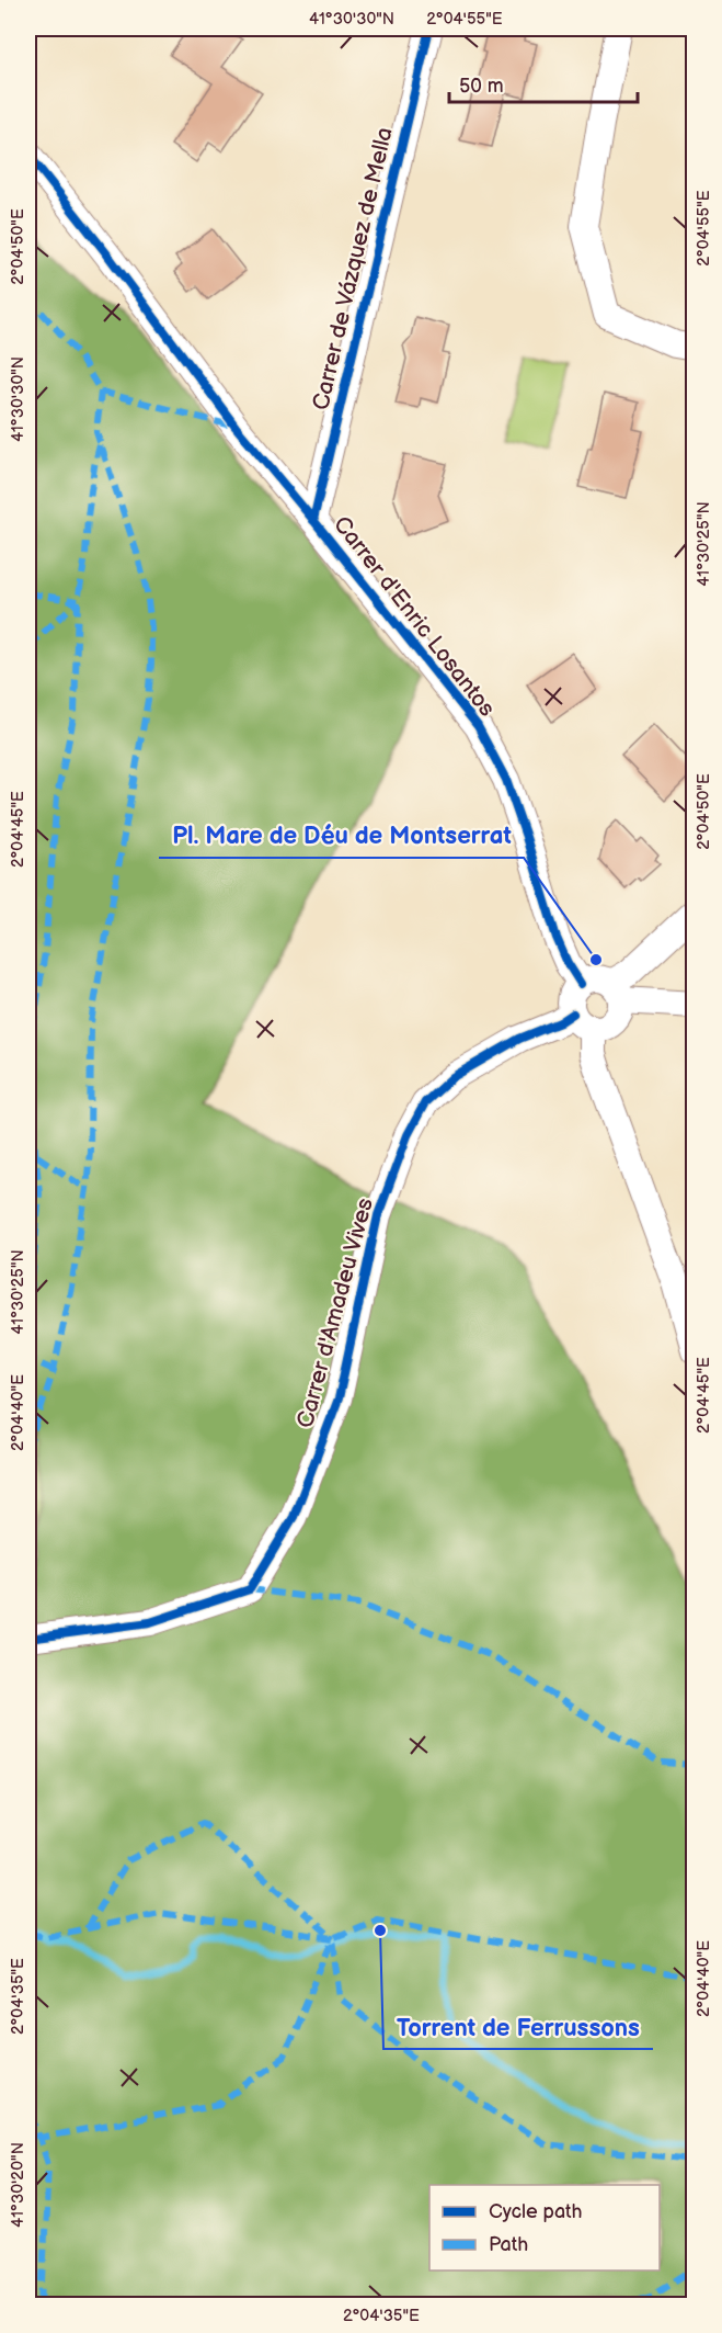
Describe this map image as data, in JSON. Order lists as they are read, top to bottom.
{
  "streets": {
    "street": ["Carrer de Vázquez de Mella", "Carrer d'Enric Losantos", "Carrer d'Amadeu Vives"]
  },
  "crossings": [
    ["Carrer de Vázquez de Mella", "Carrer d'Enric Losantos"],
    ["Carrer d'Enric Losantos", "Carrer d'Amadeu Vives"]
  ],
  "places": ["Pl. Mare de Déu de Montserrat", "Torrent de Ferrussons"],
  "legend": ["Cycle path", "Path"],
  "scale_bar": "50 m",
  "coordinates": [
    "41°30'30\"N",
    "2°04'55\"E",
    "2°04'50\"E",
    "41°30'25\"N",
    "2°04'45\"E",
    "2°04'40\"E",
    "2°04'35\"E",
    "41°30'20\"N"
  ]
}
